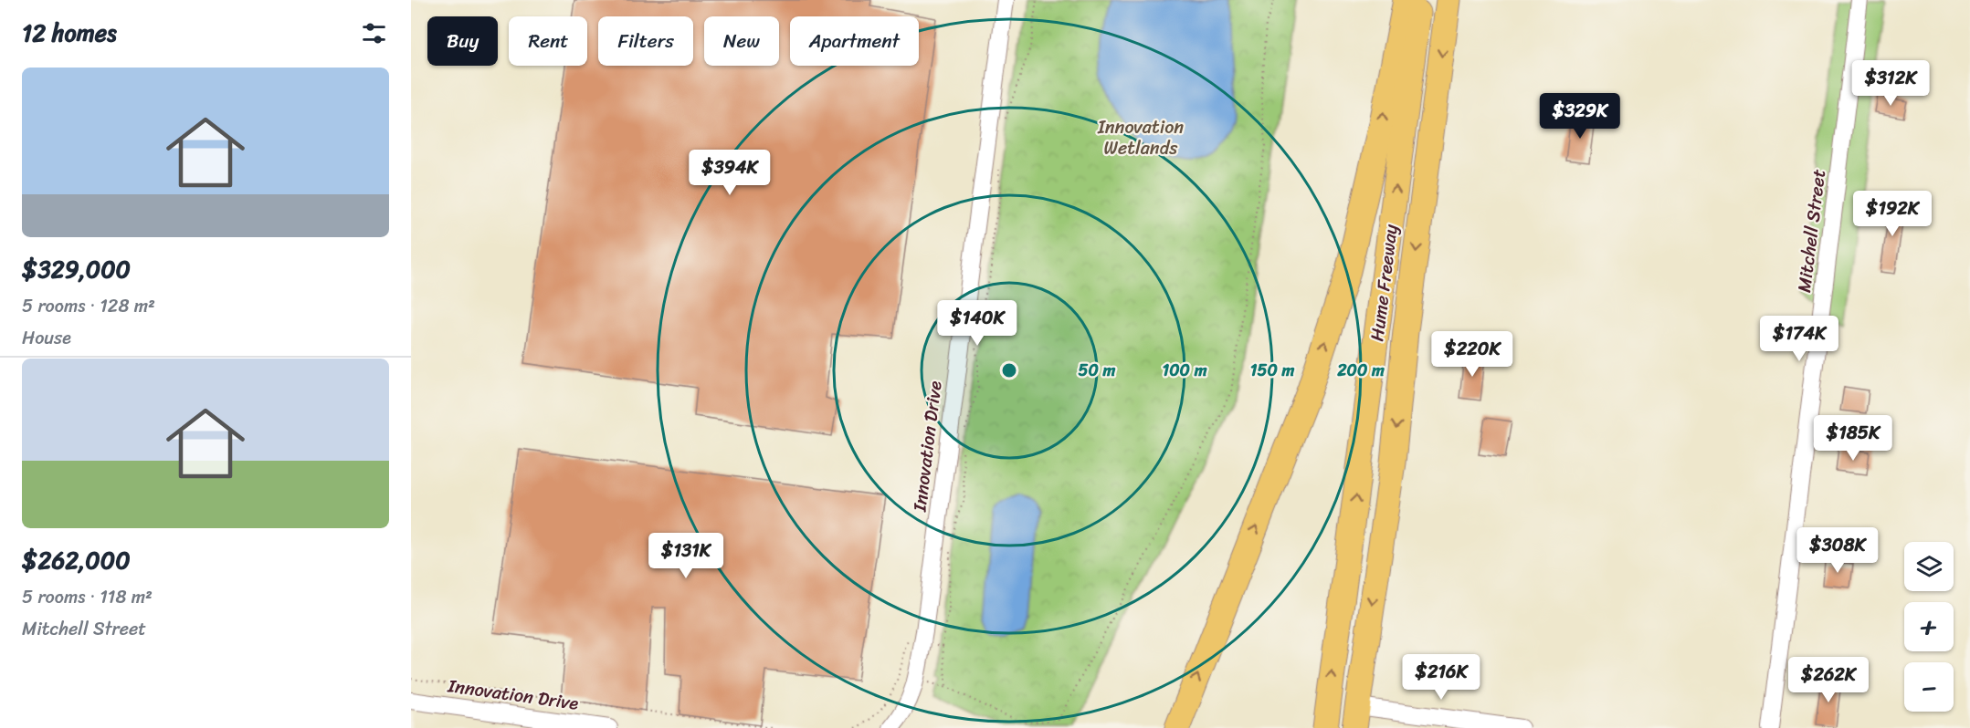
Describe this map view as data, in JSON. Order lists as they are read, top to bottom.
{
  "streets": {
    "highway": ["Hume Freeway"],
    "street": ["Mitchell Street", "Innovation Drive"]
  },
  "parks": ["Innovation Wetlands"],
  "page": {
    "heading": "12 homes",
    "chip": [
      "Buy",
      "Rent",
      "Filters",
      "New",
      "Apartment"
    ],
    "price": [
      "$312K",
      "$329K",
      "$394K",
      "$192K",
      "$140K",
      "$174K",
      "$220K",
      "$185K",
      "$308K",
      "$131K",
      "$216K",
      "$262K"
    ],
    "list": [
      {
        "name": "$329,000",
        "note": "5 rooms · 128 m² · House"
      },
      {
        "name": "$262,000",
        "note": "5 rooms · 118 m² · Mitchell Street"
      }
    ],
    "map_buttons": ["+", "−"]
  },
  "rings": [
    "50 m",
    "100 m",
    "150 m",
    "200 m"
  ]
}
